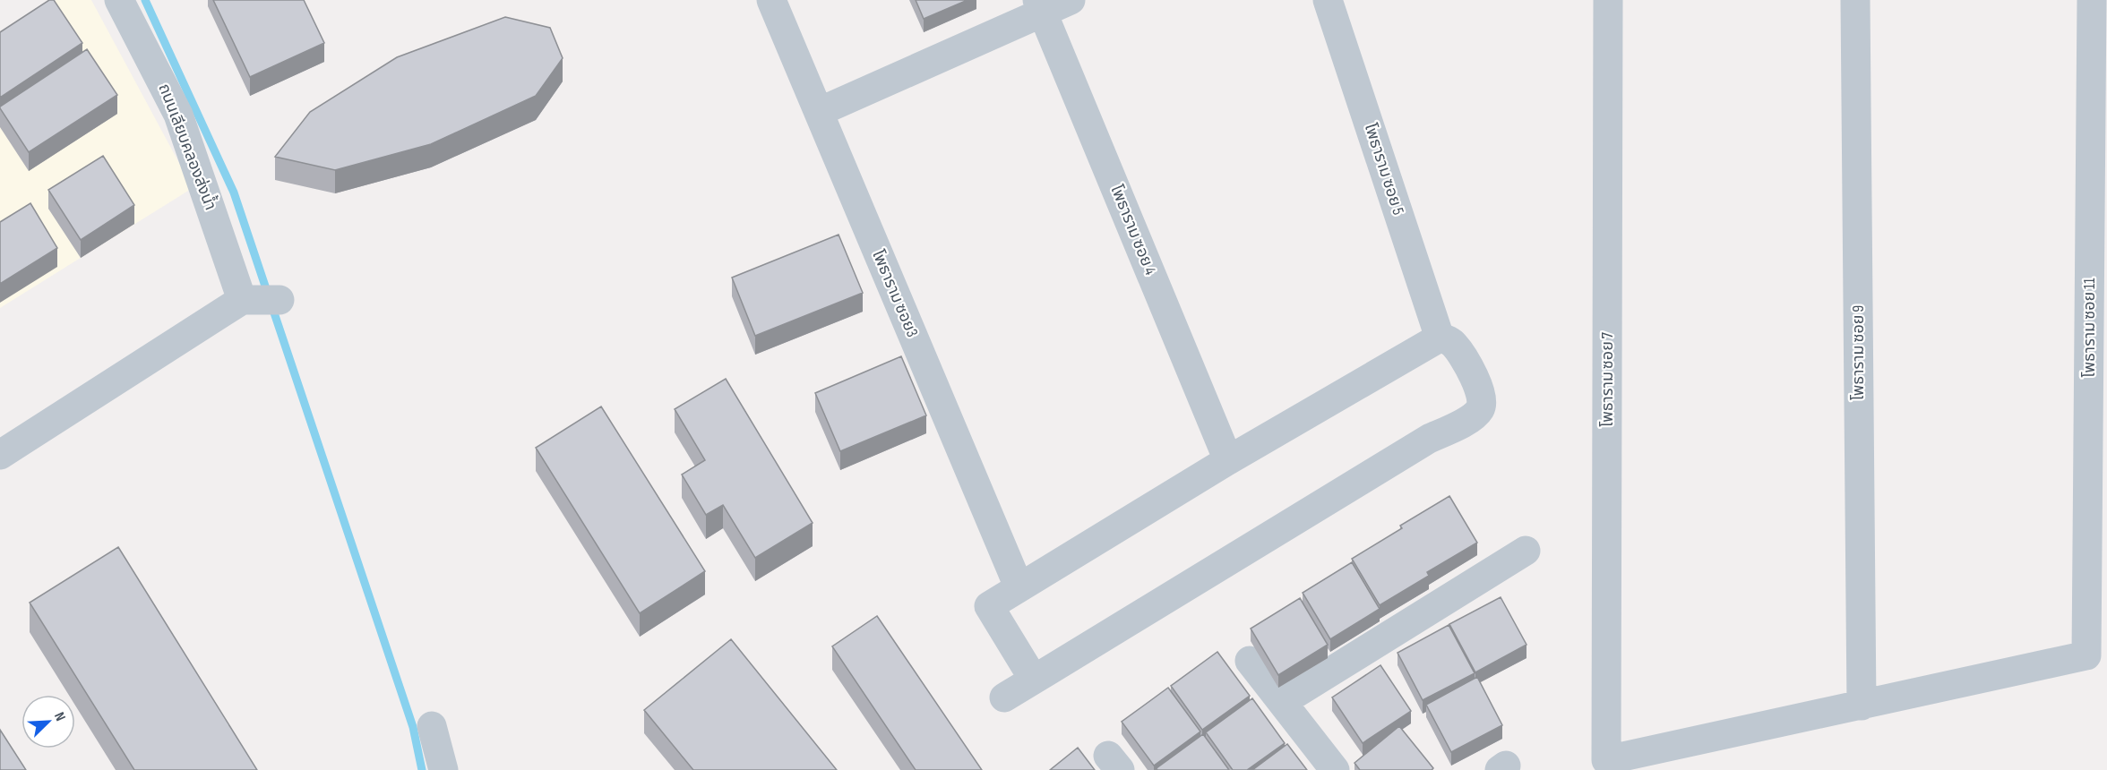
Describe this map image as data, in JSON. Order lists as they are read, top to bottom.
{
  "streets": {
    "street": [
      "ถนนเลียบคลองส่งน้ำ",
      "โพธาราม ซอย 5",
      "โพธาราม ซอย 4",
      "โพธาราม ซอย3",
      "โพธาราม ซอย 11",
      "โพธาราม ซอย 9",
      "โพธาราม ซอย 7"
    ]
  },
  "crossings": [
    ["โพธาราม ซอย 11", "โพธาราม ซอย 9"],
    ["โพธาราม ซอย 11", "โพธาราม ซอย 7"],
    ["โพธาราม ซอย 9", "โพธาราม ซอย 7"]
  ],
  "north": "top right"
}
